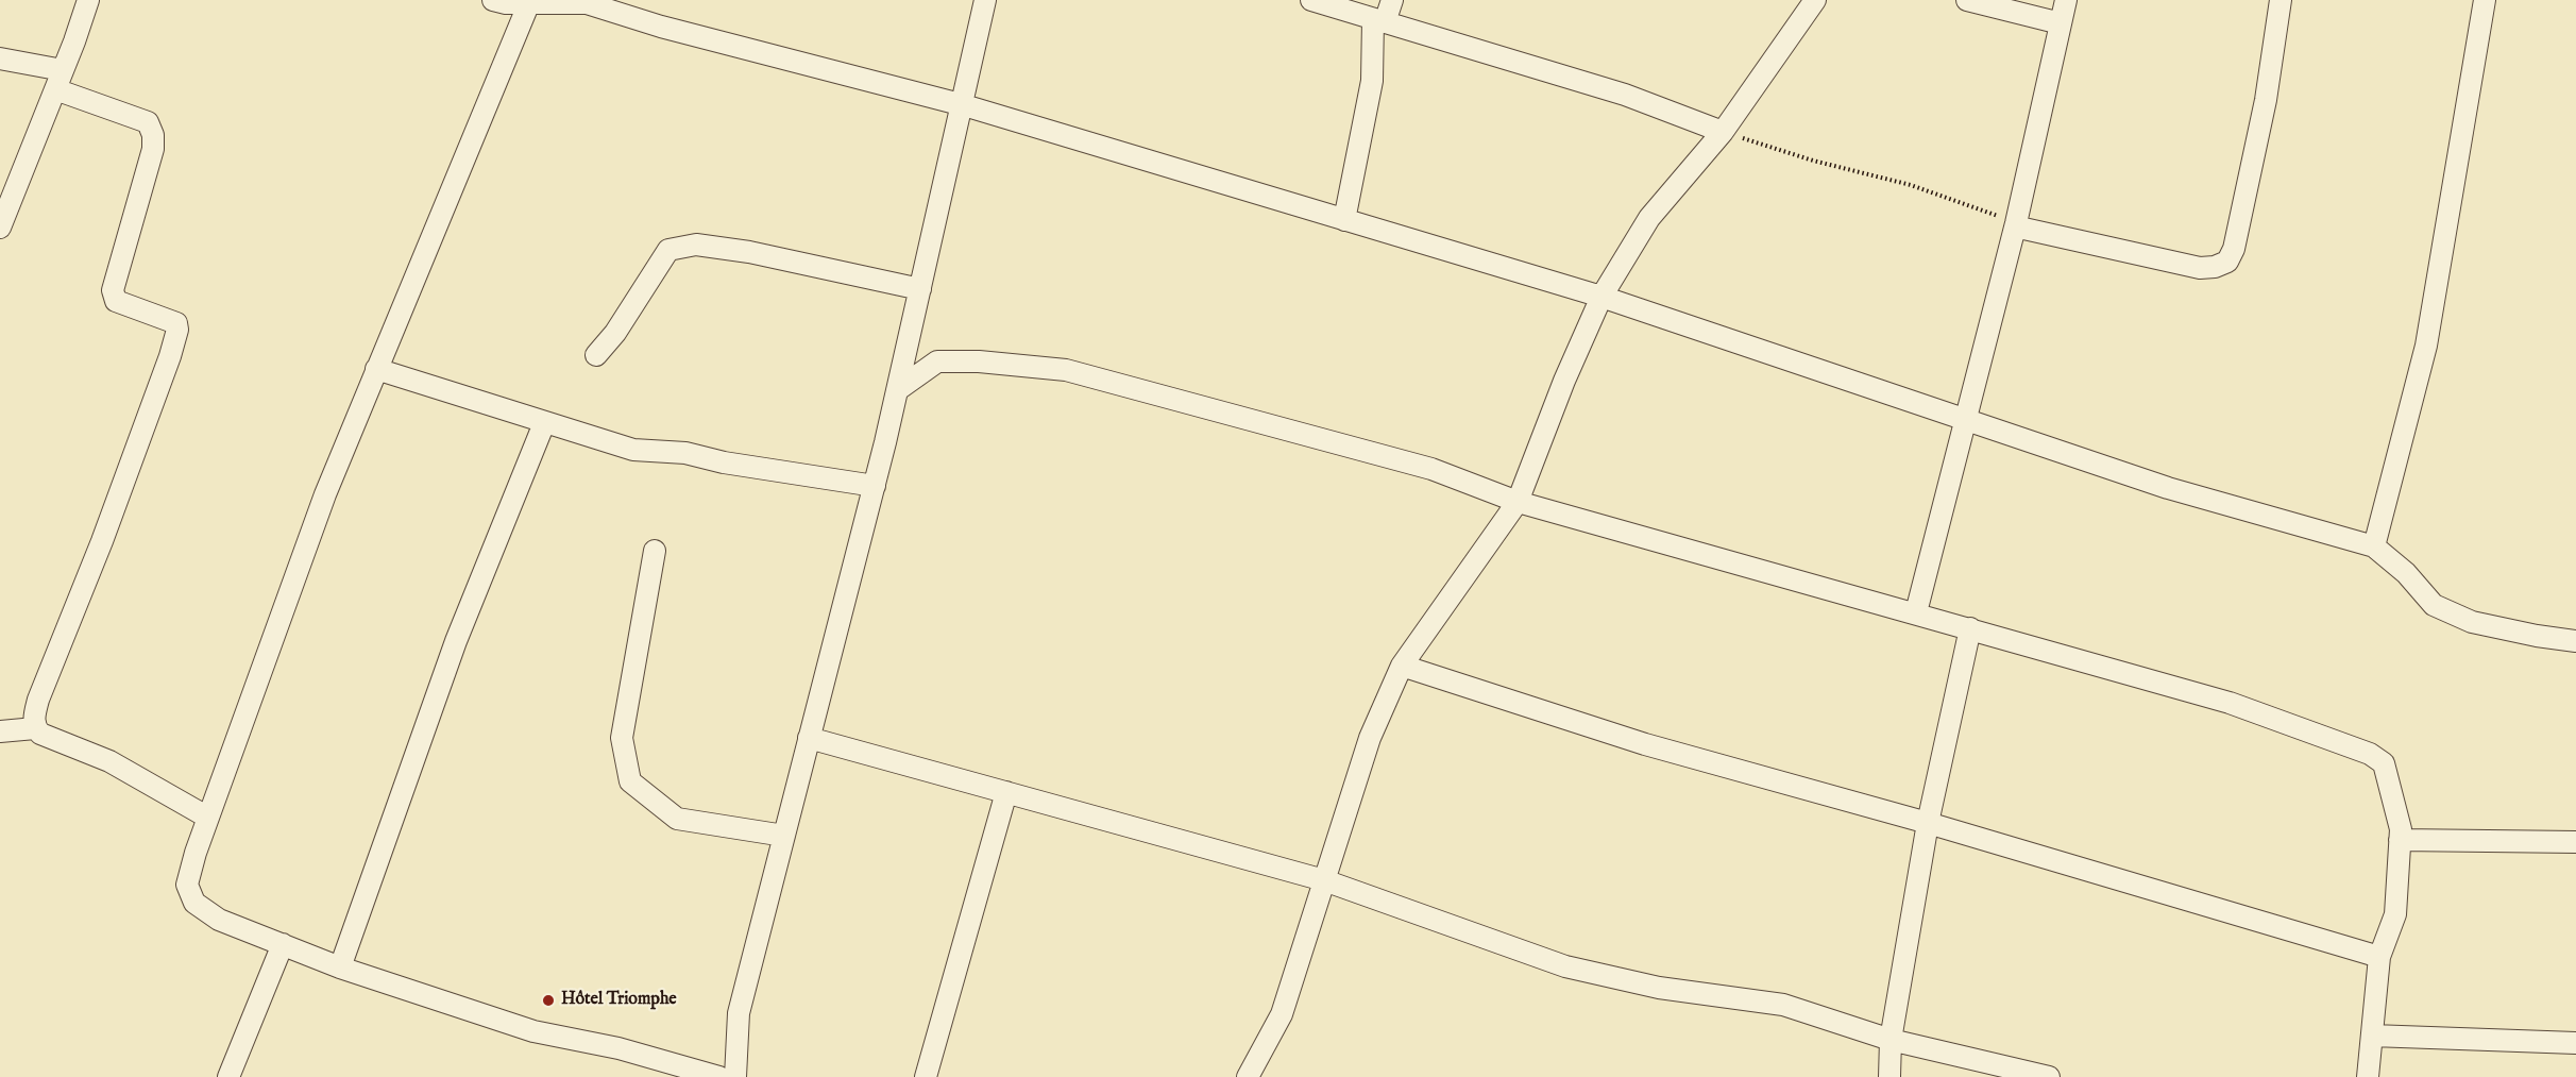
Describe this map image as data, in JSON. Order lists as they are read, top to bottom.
{
  "places": ["Hôtel Triomphe"]
}
